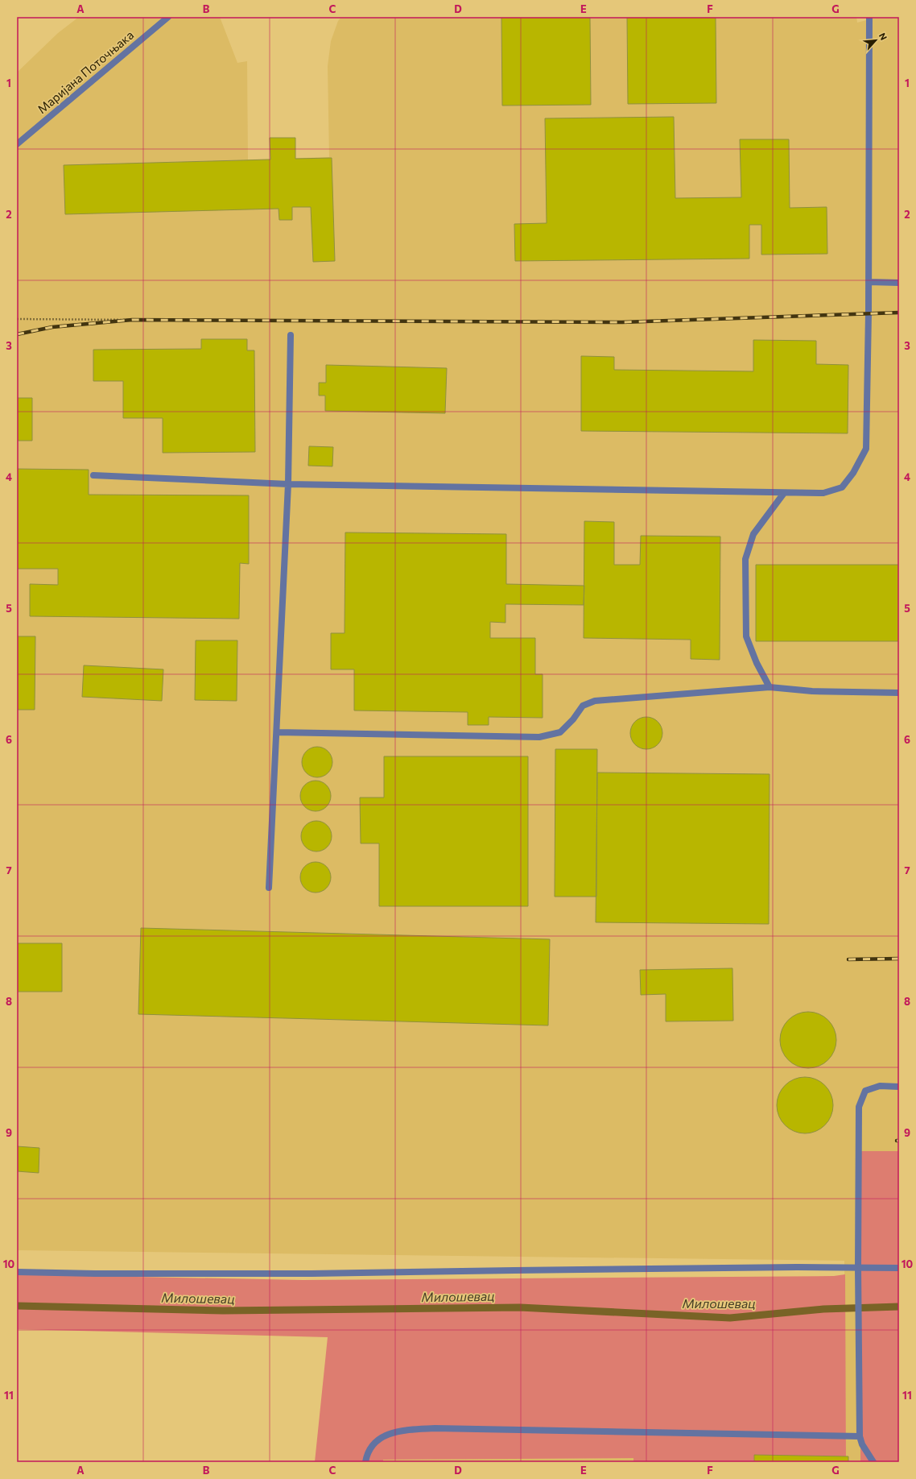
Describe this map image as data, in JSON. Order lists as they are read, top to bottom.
{
  "streets": {
    "street": ["Маријана Поточњака"]
  },
  "water": ["Милошевац"],
  "north": "top right",
  "grid": {
    "columns": [
      "A",
      "B",
      "C",
      "D",
      "E",
      "F",
      "G"
    ],
    "rows": [
      "1",
      "2",
      "3",
      "4",
      "5",
      "6",
      "7",
      "8",
      "9",
      "10",
      "11"
    ]
  }
}
